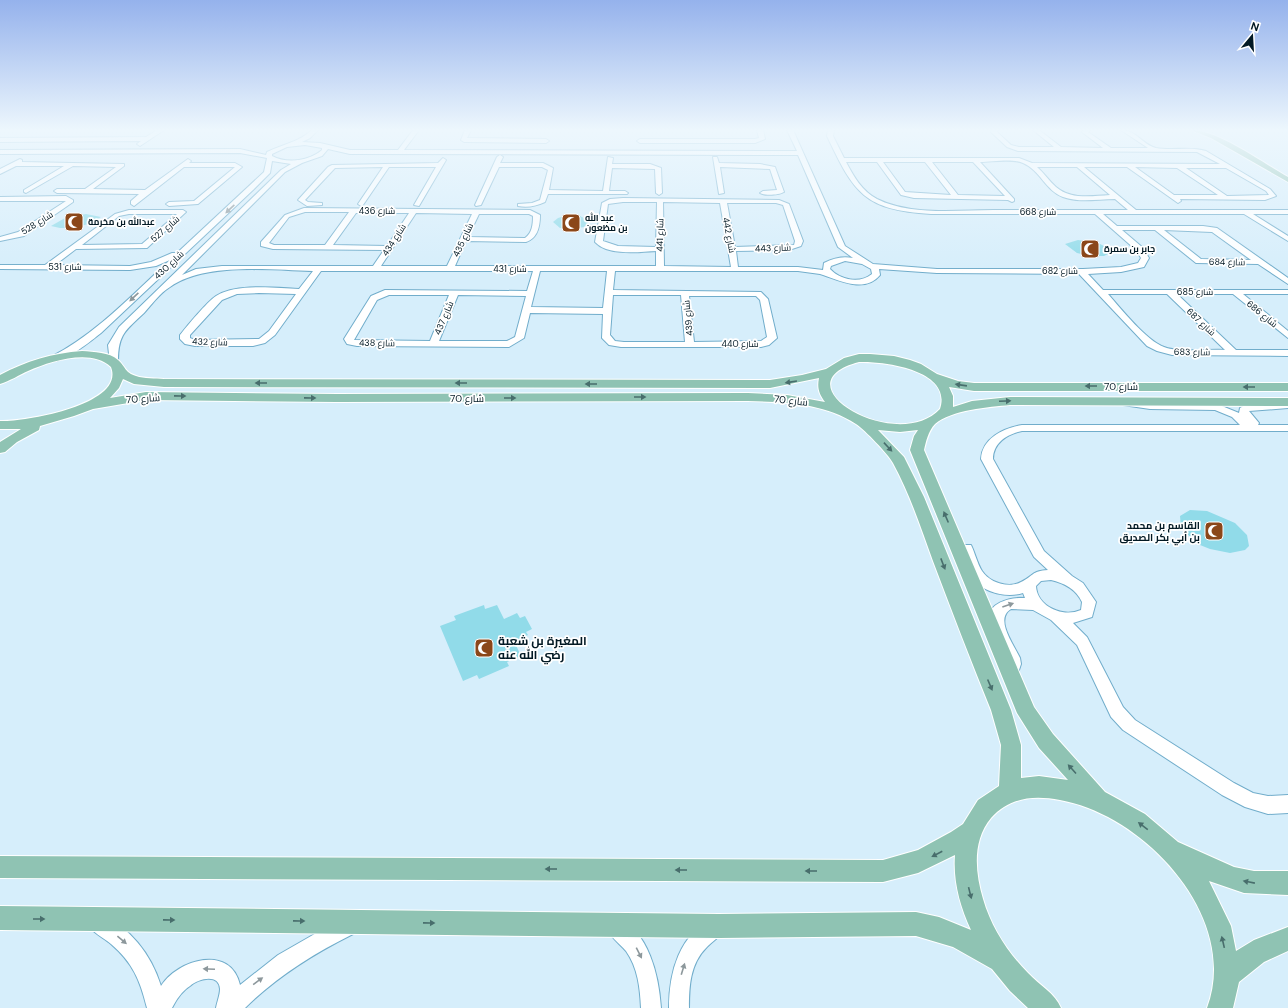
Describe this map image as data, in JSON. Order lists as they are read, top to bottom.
{
  "streets": {
    "main road": ["شارع 70"],
    "street": [
      "شارع 436",
      "شارع 668",
      "شارع 528",
      "شارع 527",
      "شارع 441",
      "شارع 442",
      "شارع 434",
      "شارع 435",
      "شارع 443",
      "شارع 684",
      "شارع 430",
      "شارع 531",
      "شارع 431",
      "شارع 682",
      "شارع 685",
      "شارع 686",
      "شارع 437",
      "شارع 439",
      "شارع 687",
      "شارع 432",
      "شارع 438",
      "شارع 440",
      "شارع 683"
    ]
  },
  "crossings": [
    ["شارع 436", "شارع 434"],
    ["شارع 436", "شارع 435"],
    ["شارع 668", "شارع 682"],
    ["شارع 527", "شارع 531"],
    ["شارع 441", "شارع 443"],
    ["شارع 441", "شارع 431"],
    ["شارع 442", "شارع 443"],
    ["شارع 442", "شارع 431"],
    ["شارع 434", "شارع 431"],
    ["شارع 435", "شارع 431"],
    ["شارع 430", "شارع 531"],
    ["شارع 430", "شارع 431"],
    ["شارع 430", "شارع 70"],
    ["شارع 431", "شارع 682"],
    ["شارع 431", "شارع 432"],
    ["شارع 431", "شارع 438"],
    ["شارع 431", "شارع 440"],
    ["شارع 682", "شارع 683"],
    ["شارع 685", "شارع 686"],
    ["شارع 685", "شارع 687"],
    ["شارع 685", "شارع 683"],
    ["شارع 437", "شارع 438"],
    ["شارع 439", "شارع 440"],
    ["شارع 687", "شارع 683"]
  ],
  "places": {
    "mosque": [
      "عبدالله بن مخرمة",
      "عبد الله بن مظعون",
      "جابر بن سمرة",
      "القاسم بن محمد بن أبي بكر الصديق",
      "المغيرة بن شعبة رضي الله عنه"
    ]
  },
  "north": "top"
}
